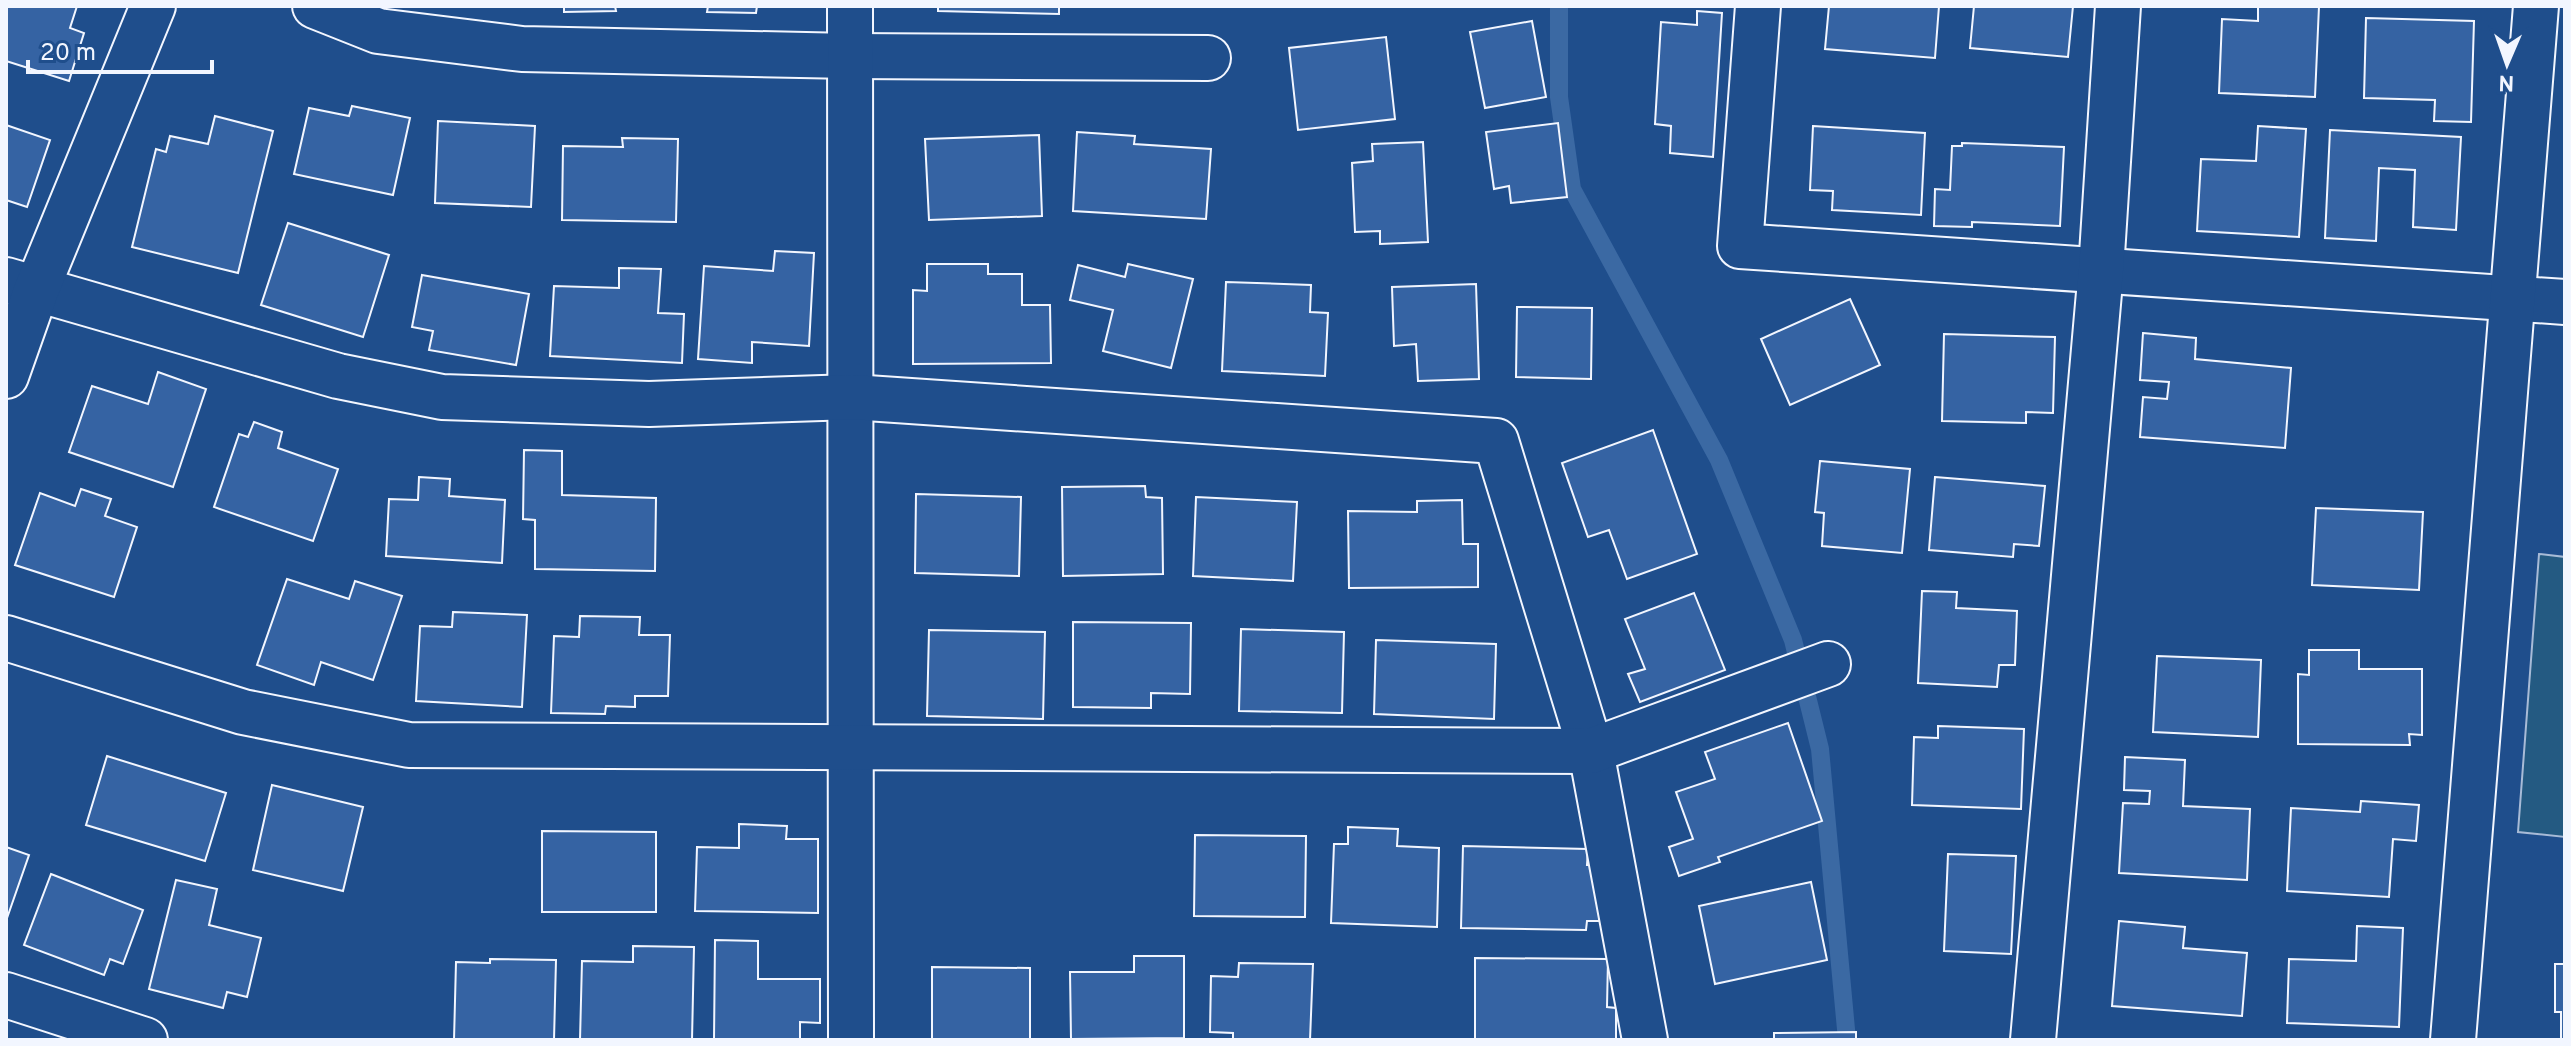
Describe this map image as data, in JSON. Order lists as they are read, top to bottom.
{
  "scale_bar": "20 m",
  "north": "bottom"
}
